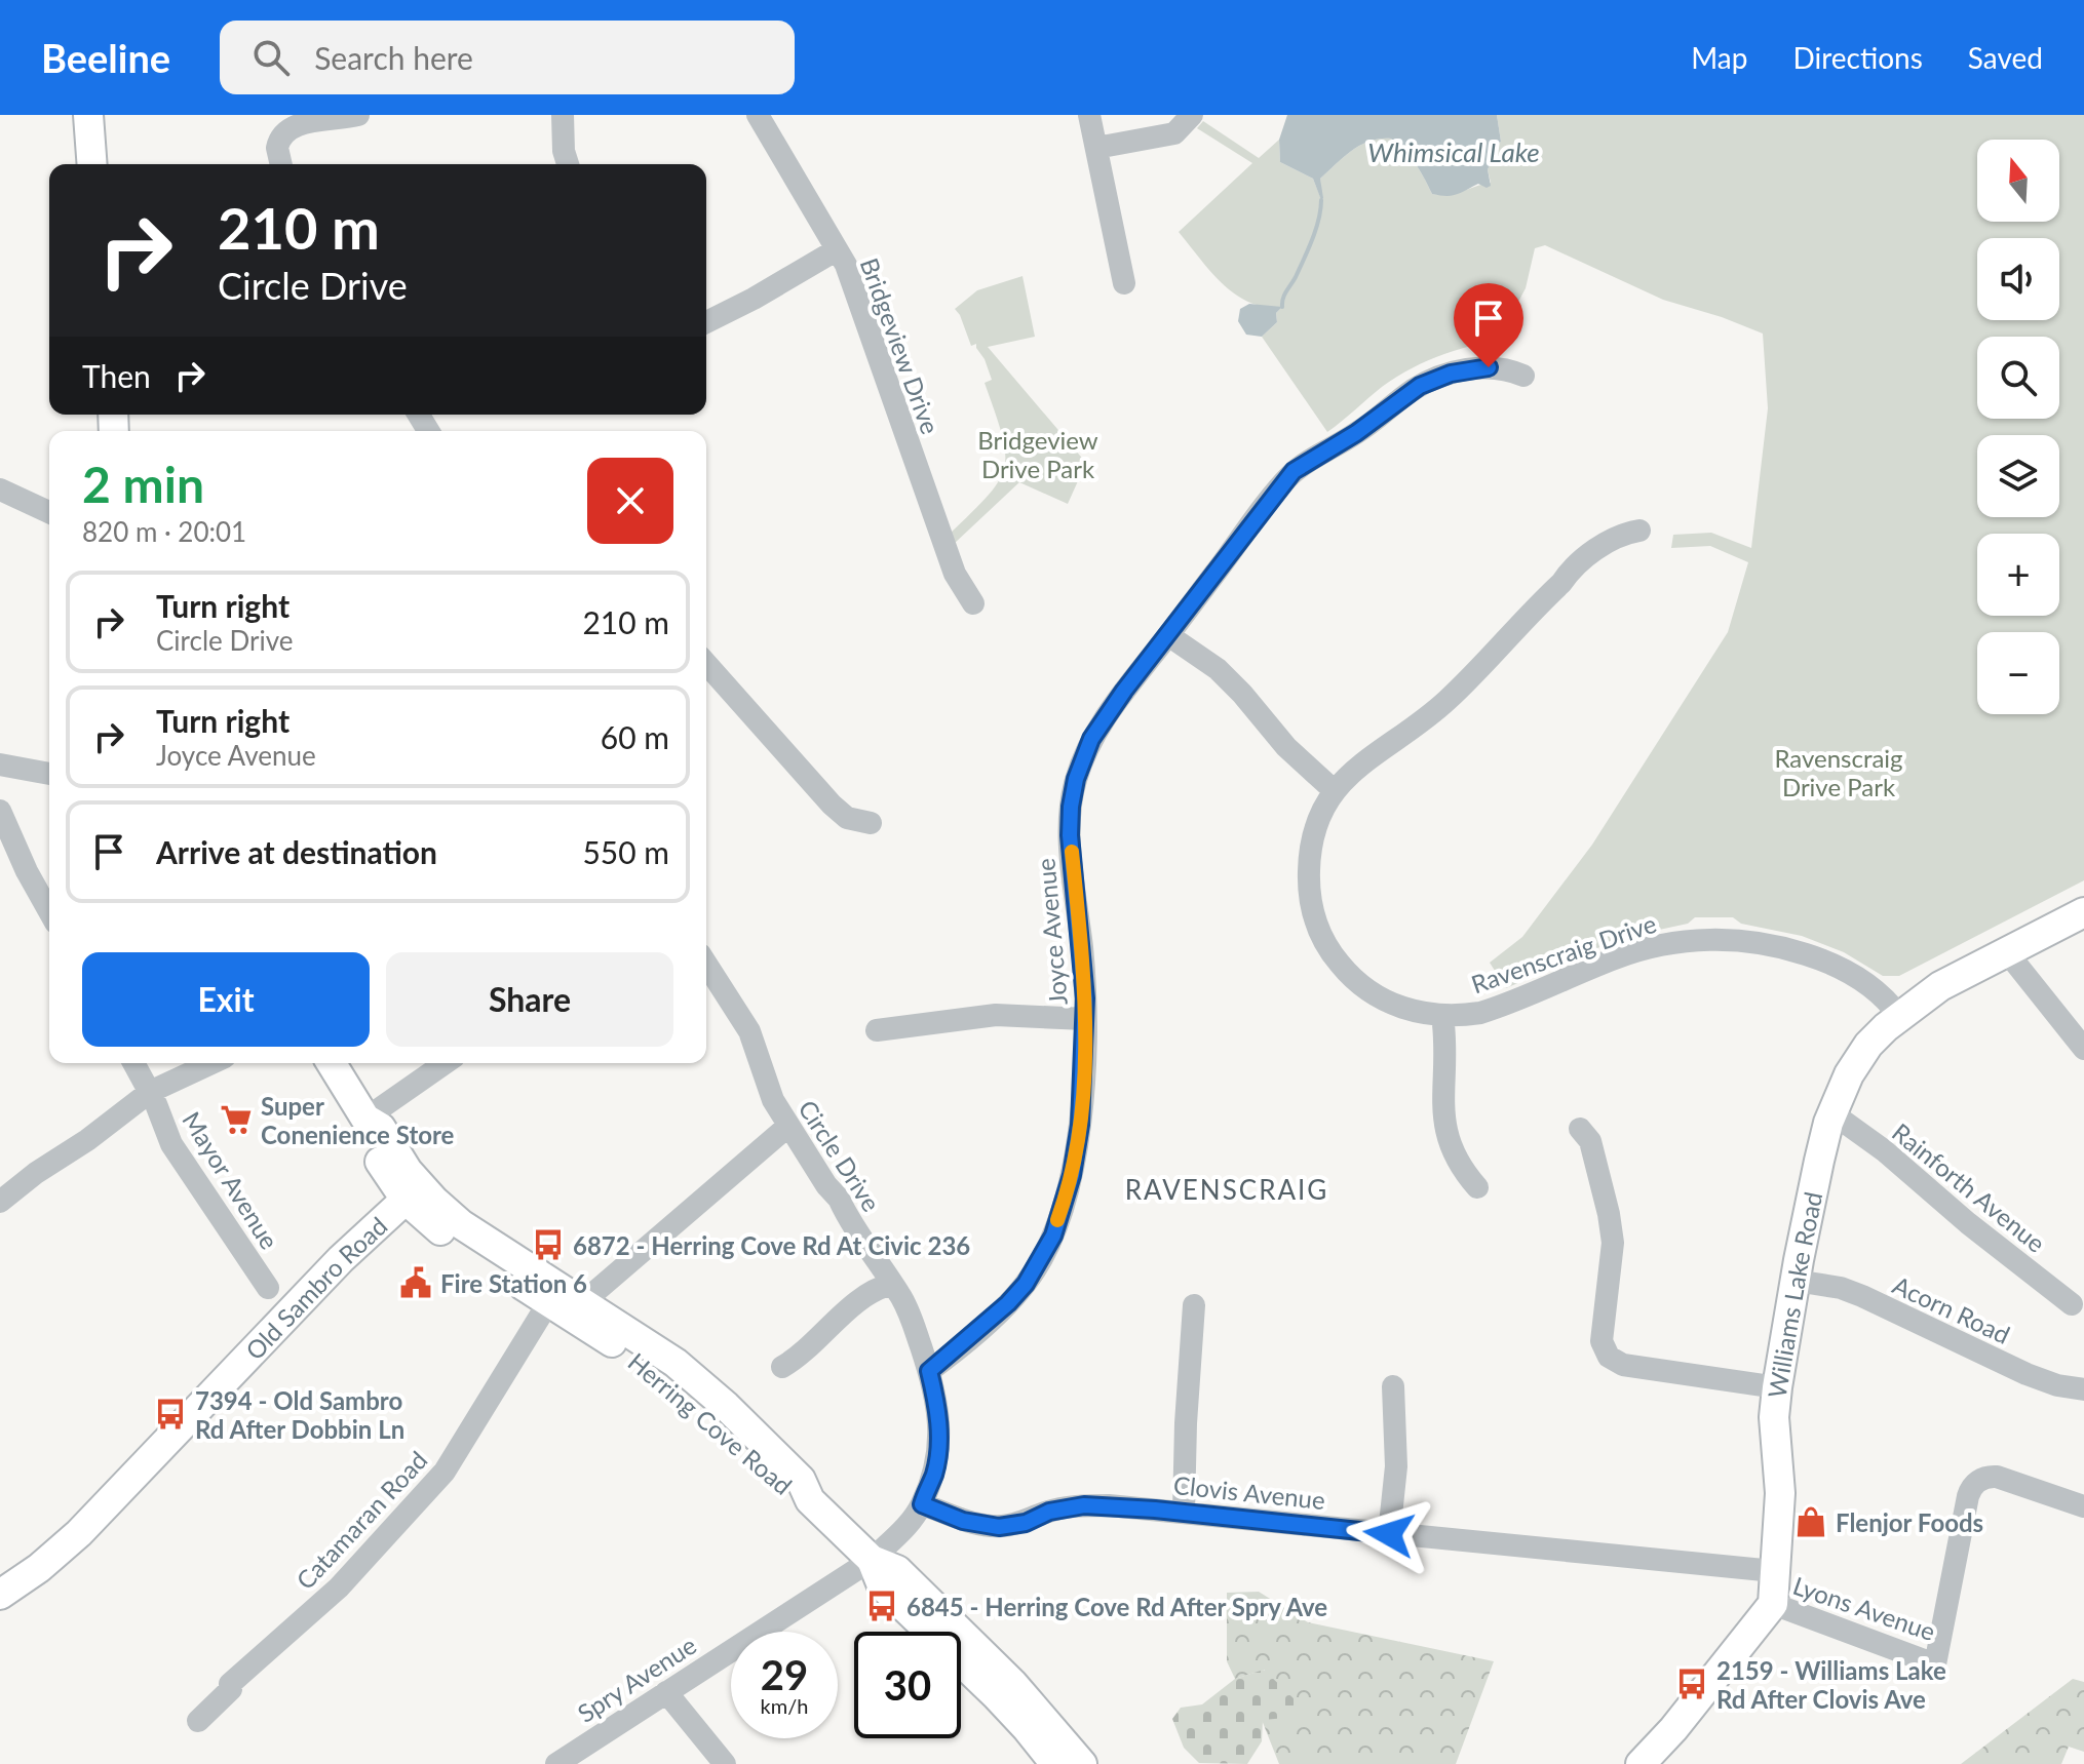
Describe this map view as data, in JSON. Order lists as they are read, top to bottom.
{
  "streets": {
    "main road": ["Old Sambro Road", "Williams Lake Road", "Herring Cove Road"],
    "street": [
      "Bridgeview Drive",
      "Joyce Avenue",
      "Ravenscraig Drive",
      "Circle Drive",
      "Mayor Avenue",
      "Rainforth Avenue",
      "Acorn Road",
      "Clovis Avenue",
      "Catamaran Road",
      "Lyons Avenue",
      "Spry Avenue"
    ]
  },
  "crossings": [
    ["Joyce Avenue", "Circle Drive"],
    ["Ravenscraig Drive", "Williams Lake Road"],
    ["Circle Drive", "Herring Cove Road"],
    ["Circle Drive", "Clovis Avenue"],
    ["Circle Drive", "Spry Avenue"],
    ["Rainforth Avenue", "Williams Lake Road"],
    ["Old Sambro Road", "Herring Cove Road"],
    ["Williams Lake Road", "Acorn Road"],
    ["Williams Lake Road", "Clovis Avenue"],
    ["Williams Lake Road", "Lyons Avenue"],
    ["Herring Cove Road", "Catamaran Road"],
    ["Herring Cove Road", "Spry Avenue"]
  ],
  "districts": ["RAVENSCRAIG"],
  "water": ["Whimsical Lake"],
  "parks": ["Bridgeview Drive Park", "Ravenscraig Drive Park"],
  "places": {
    "supermarket": ["Super Conenience Store"],
    "bus stop": [
      "6872 - Herring Cove Rd At Civic 236",
      "7394 - Old Sambro Rd After Dobbin Ln",
      "6845 - Herring Cove Rd After Spry Ave",
      "2159 - Williams Lake Rd After Clovis Ave"
    ],
    "public building": ["Fire Station 6"],
    "shop": ["Flenjor Foods"]
  },
  "north": "top",
  "page": {
    "header": "Beeline",
    "search": "Search here",
    "nav": ["Map", "Directions", "Saved"],
    "map_buttons": ["+", "−"],
    "turn": ["210 m", "Circle Drive"],
    "then": "Then",
    "heading": ["2 min", "820 m · 20:01"],
    "list": [
      {
        "name": "Turn right",
        "note": "Circle Drive",
        "value": "210 m"
      },
      {
        "name": "Turn right",
        "note": "Joyce Avenue",
        "value": "60 m"
      },
      {
        "name": "Arrive at destination",
        "value": "550 m"
      }
    ],
    "buttons": ["Exit", "Share"],
    "speed": "29 km/h",
    "limit": "30"
  }
}
